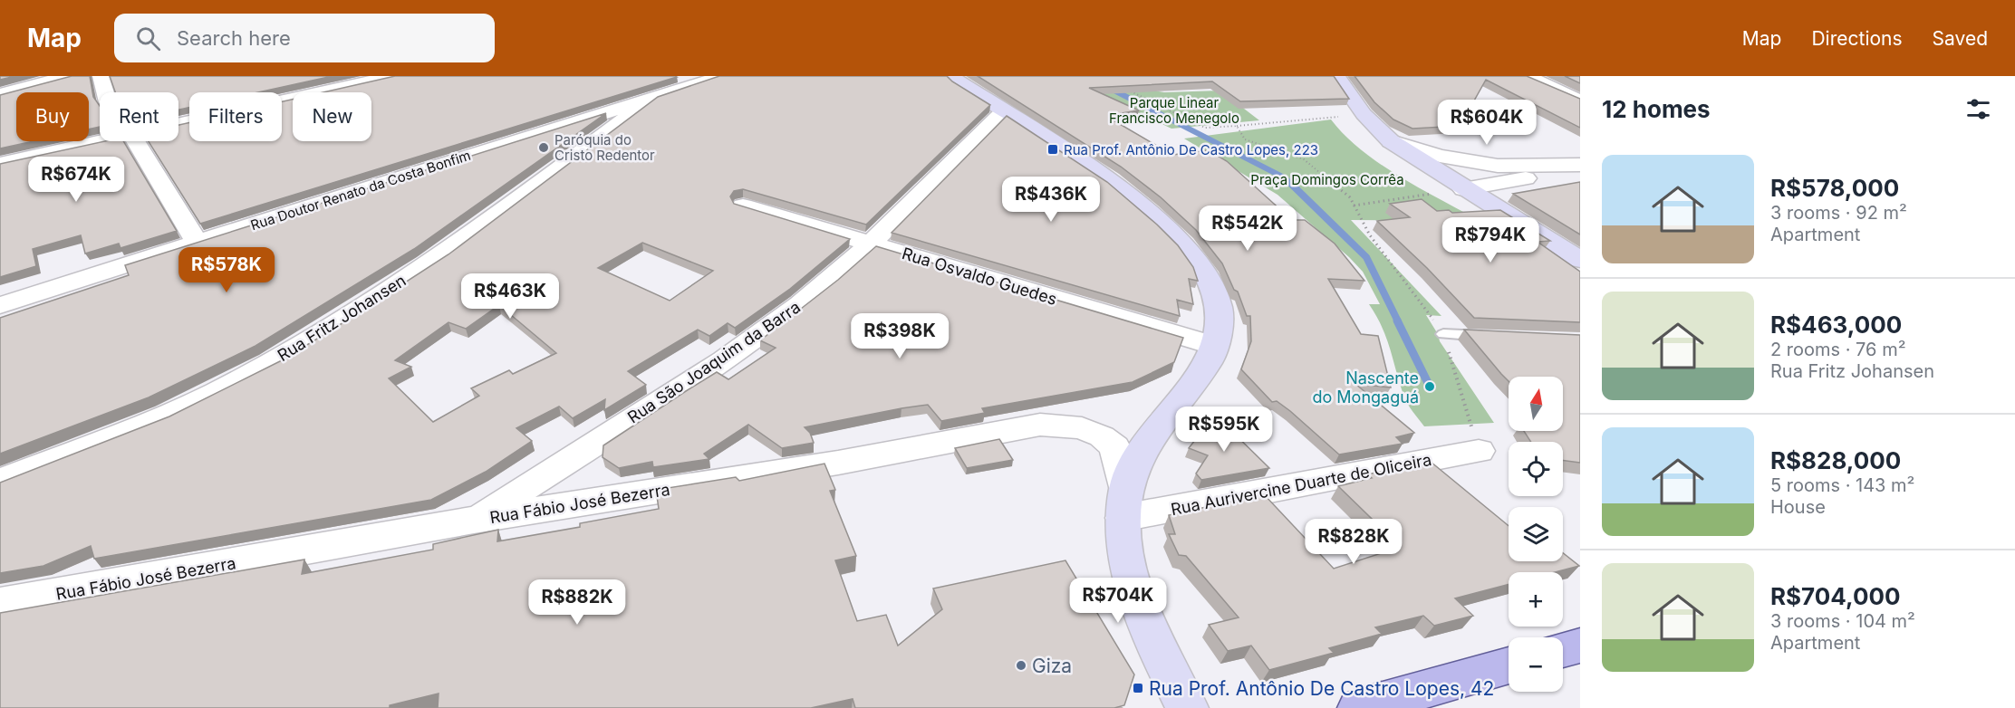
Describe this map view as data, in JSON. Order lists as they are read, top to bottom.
{
  "streets": {
    "street": [
      "Rua Doutor Renato da Costa Bonfim",
      "Rua Osvaldo Guedes",
      "Rua Fritz Johansen",
      "Rua São Joaquim da Barra",
      "Rua Aurivercine Duarte de Oliceira",
      "Rua Fábio José Bezerra"
    ]
  },
  "crossings": [
    ["Rua Doutor Renato da Costa Bonfim", "Rua Fritz Johansen"],
    ["Rua Osvaldo Guedes", "Rua São Joaquim da Barra"],
    ["Rua São Joaquim da Barra", "Rua Fábio José Bezerra"],
    ["Rua Aurivercine Duarte de Oliceira", "Rua Fábio José Bezerra"]
  ],
  "parks": ["Parque Linear Francisco Menegolo", "Praça Domingos Corrêa"],
  "places": {
    "other": ["Paróquia do Cristo Redentor", "Nascente do Mongaguá", "Giza"],
    "transit": ["Rua Prof. Antônio De Castro Lopes, 223", "Rua Prof. Antônio De Castro Lopes, 42"]
  },
  "north": "top",
  "page": {
    "header": "Map",
    "search": "Search here",
    "nav": ["Map", "Directions", "Saved"],
    "heading": "12 homes",
    "chip": [
      "Buy",
      "Rent",
      "Filters",
      "New"
    ],
    "price": [
      "R$604K",
      "R$674K",
      "R$436K",
      "R$542K",
      "R$794K",
      "R$578K",
      "R$463K",
      "R$398K",
      "R$595K",
      "R$828K",
      "R$704K",
      "R$882K"
    ],
    "list": [
      {
        "name": "R$578,000",
        "note": "3 rooms · 92 m² · Apartment"
      },
      {
        "name": "R$463,000",
        "note": "2 rooms · 76 m² · Rua Fritz Johansen"
      },
      {
        "name": "R$828,000",
        "note": "5 rooms · 143 m² · House"
      },
      {
        "name": "R$704,000",
        "note": "3 rooms · 104 m² · Apartment"
      }
    ],
    "map_buttons": ["+", "−"]
  }
}
